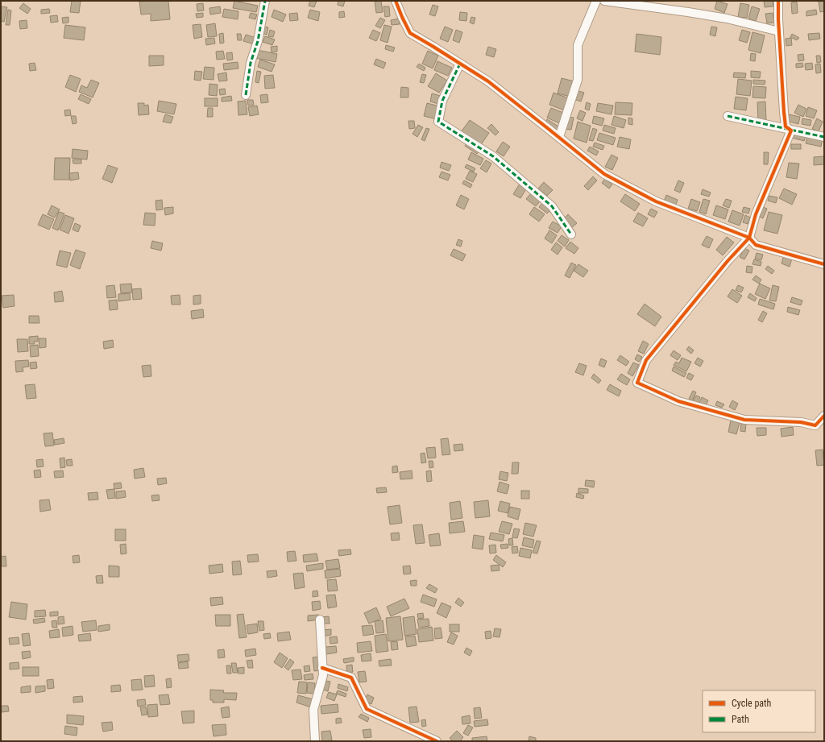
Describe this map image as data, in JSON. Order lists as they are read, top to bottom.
{
  "legend": ["Cycle path", "Path"]
}
